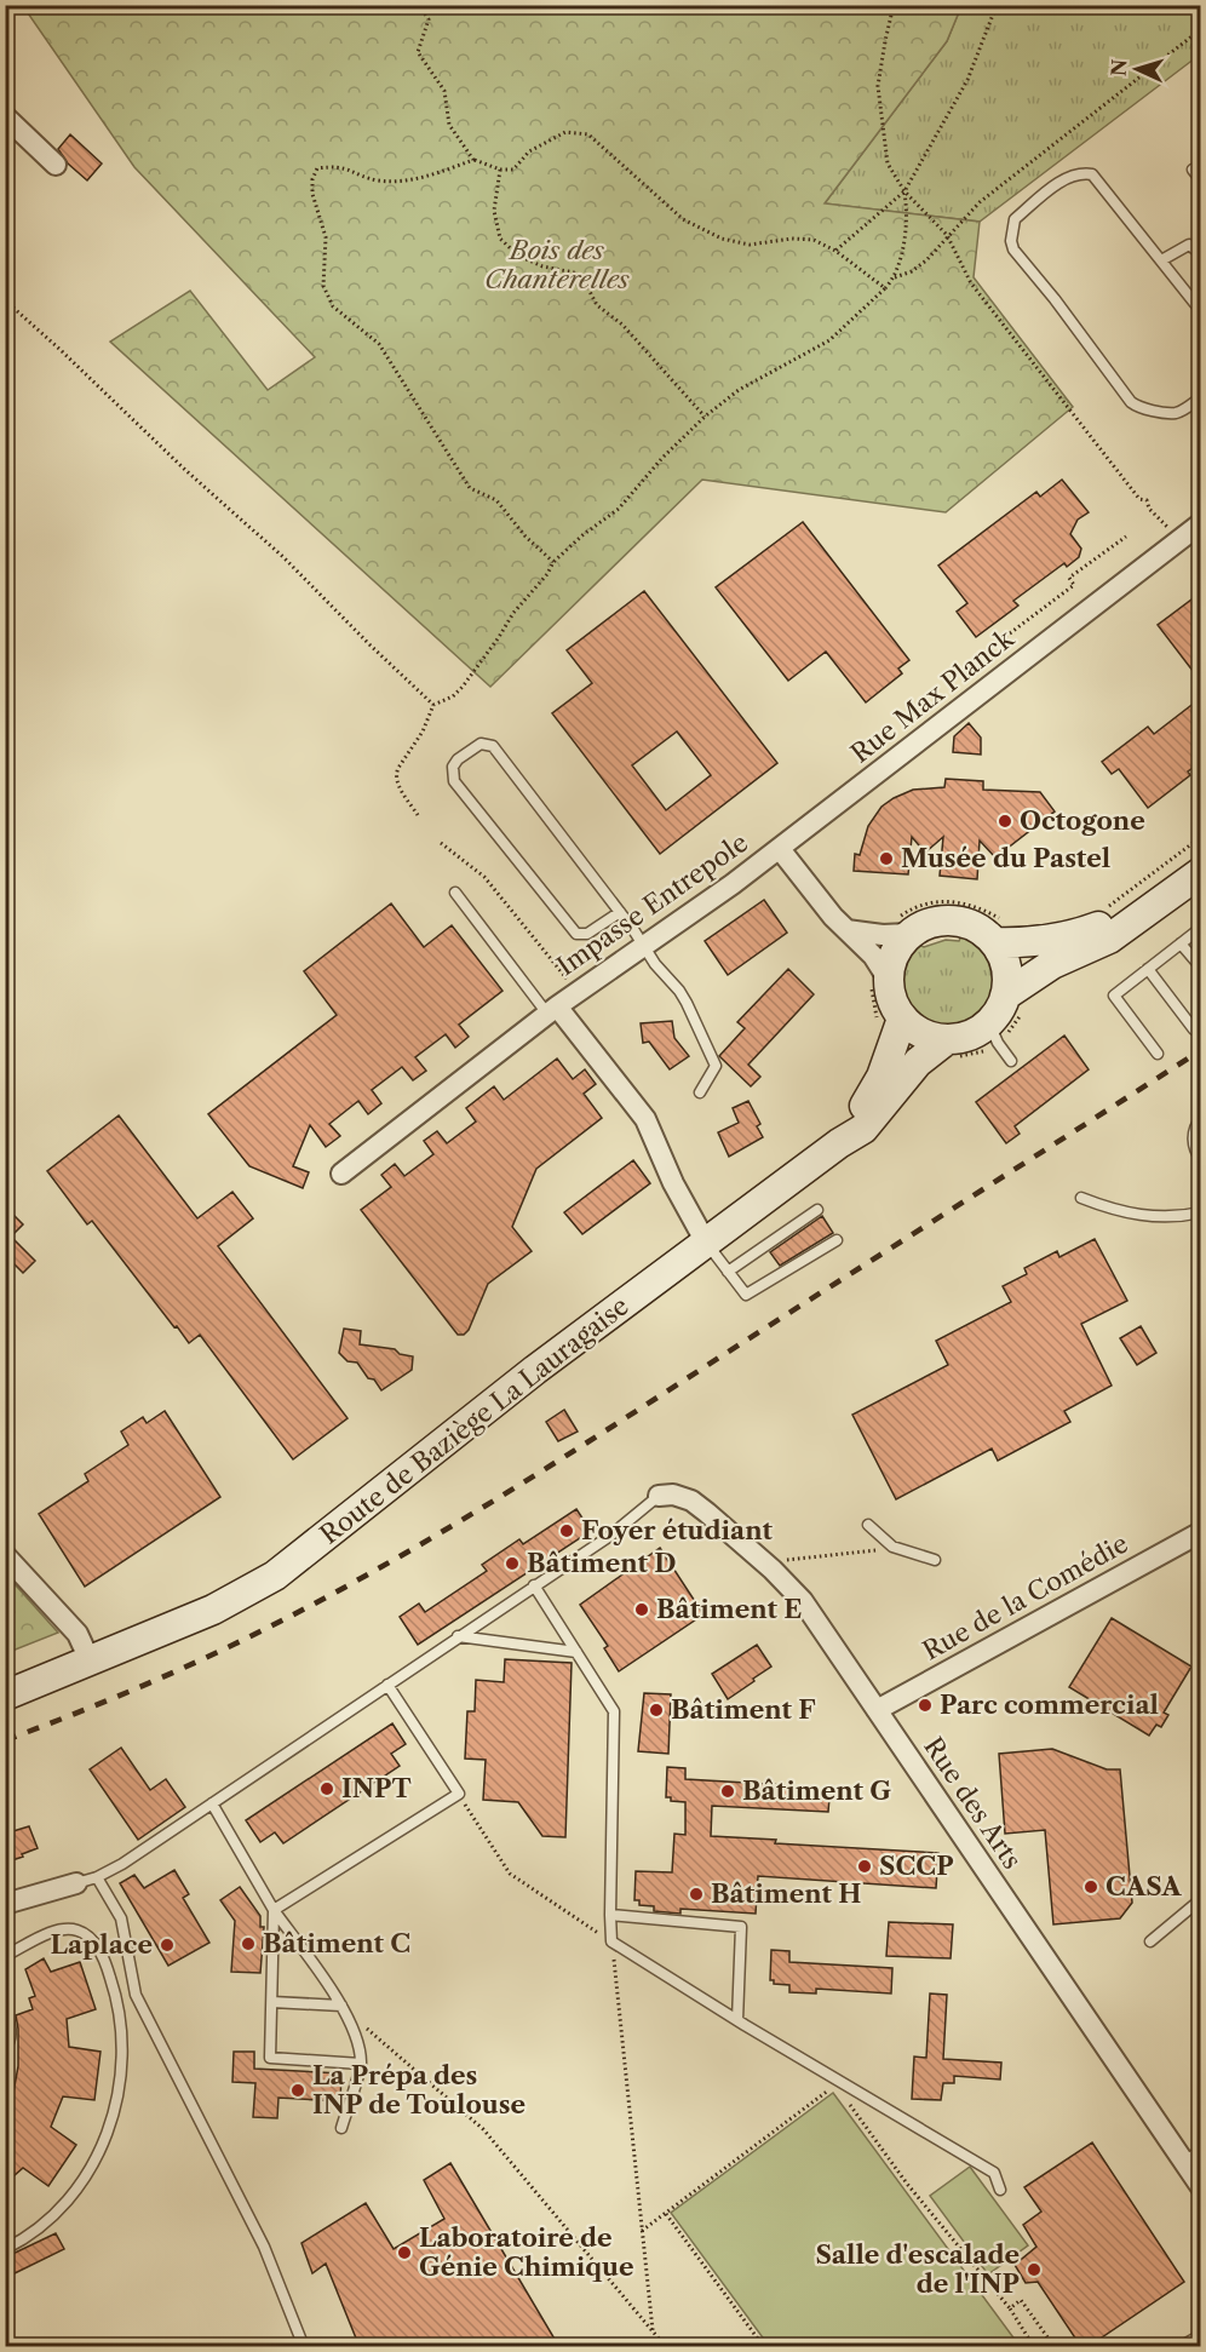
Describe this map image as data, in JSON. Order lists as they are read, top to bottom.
{
  "streets": {
    "main road": ["Route de Baziège La Lauragaise"],
    "street": [
      "Rue Max Planck",
      "Impasse Entrepole",
      "Rue de la Comédie",
      "Rue des Arts"
    ]
  },
  "crossings": [
    ["Rue Max Planck", "Impasse Entrepole"],
    ["Impasse Entrepole", "Route de Baziège La Lauragaise"],
    ["Rue de la Comédie", "Rue des Arts"]
  ],
  "parks": ["Bois des Chanterelles"],
  "places": [
    "Octogone",
    "Musée du Pastel",
    "Foyer étudiant",
    "Bâtiment D",
    "Bâtiment E",
    "Parc commercial",
    "Bâtiment F",
    "INPT",
    "Bâtiment G",
    "SCCP",
    "CASA",
    "Bâtiment H",
    "Bâtiment C",
    "Laplace",
    "La Prépa des INP de Toulouse",
    "Laboratoire de Génie Chimique",
    "Salle d'escalade de l'INP"
  ],
  "north": "left"
}
